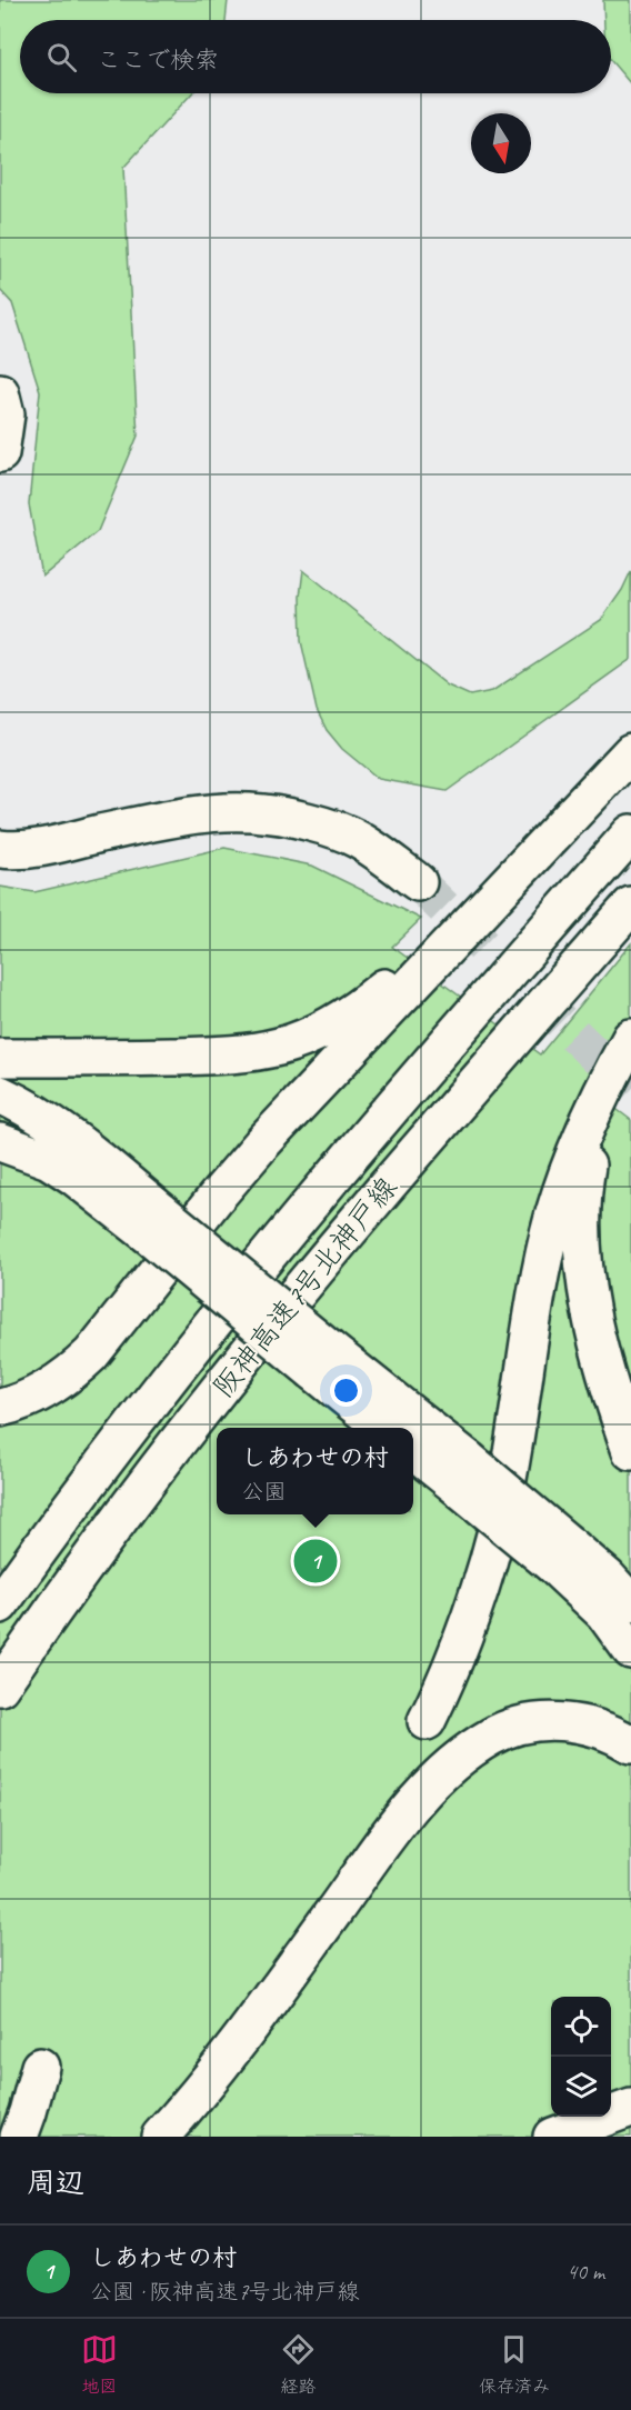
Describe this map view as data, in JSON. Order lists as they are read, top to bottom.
{
  "streets": {
    "main road": ["阪神高速7号北神戸線"]
  },
  "north": "bottom",
  "page": {
    "search": "ここで検索",
    "popup": ["しあわせの村", "公園"],
    "pins": "1",
    "heading": "周辺",
    "list": [
      {
        "mark": "1",
        "name": "しあわせの村",
        "note": "公園 · 阪神高速7号北神戸線",
        "value": "40 m"
      }
    ],
    "nav": ["地図", "経路", "保存済み"]
  }
}
